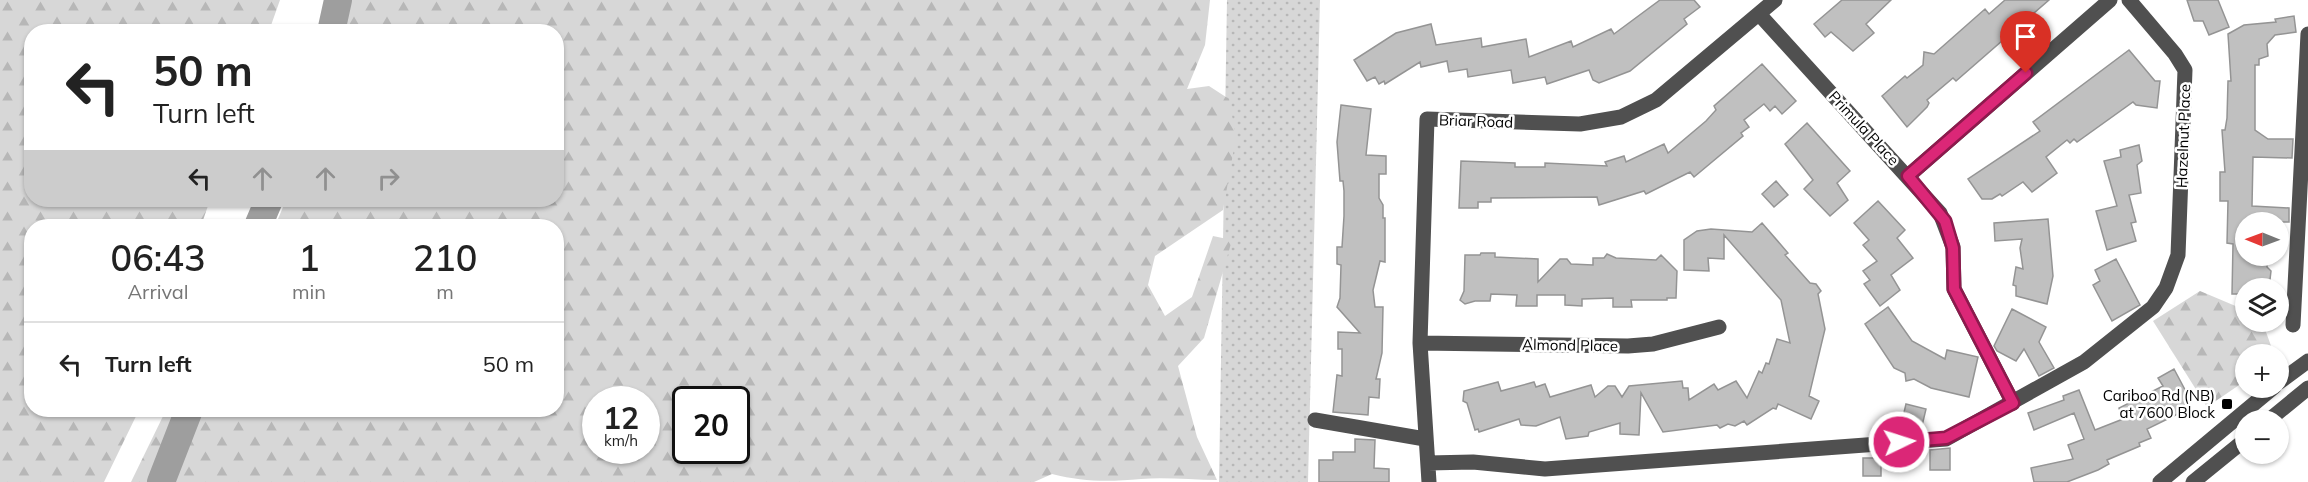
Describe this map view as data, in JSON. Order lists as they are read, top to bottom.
{
  "streets": {
    "street": [
      "Briar Road",
      "Primula Place",
      "Hazelnut Place",
      "Almond Place"
    ]
  },
  "crossings": [
    ["Briar Road", "Primula Place"],
    ["Briar Road", "Hazelnut Place"],
    ["Briar Road", "Almond Place"],
    ["Primula Place", "Hazelnut Place"]
  ],
  "places": {
    "transit": ["Cariboo Rd (NB) at 7600 Block"]
  },
  "north": "left",
  "page": {
    "turn": ["50 m", "Turn left"],
    "map_buttons": ["+", "−"],
    "eta": [
      "06:43",
      "Arrival",
      "1",
      "min",
      "210",
      "m"
    ],
    "list": [
      {
        "name": "Turn left",
        "value": "50 m"
      }
    ],
    "speed": "12 km/h",
    "limit": "20"
  }
}
